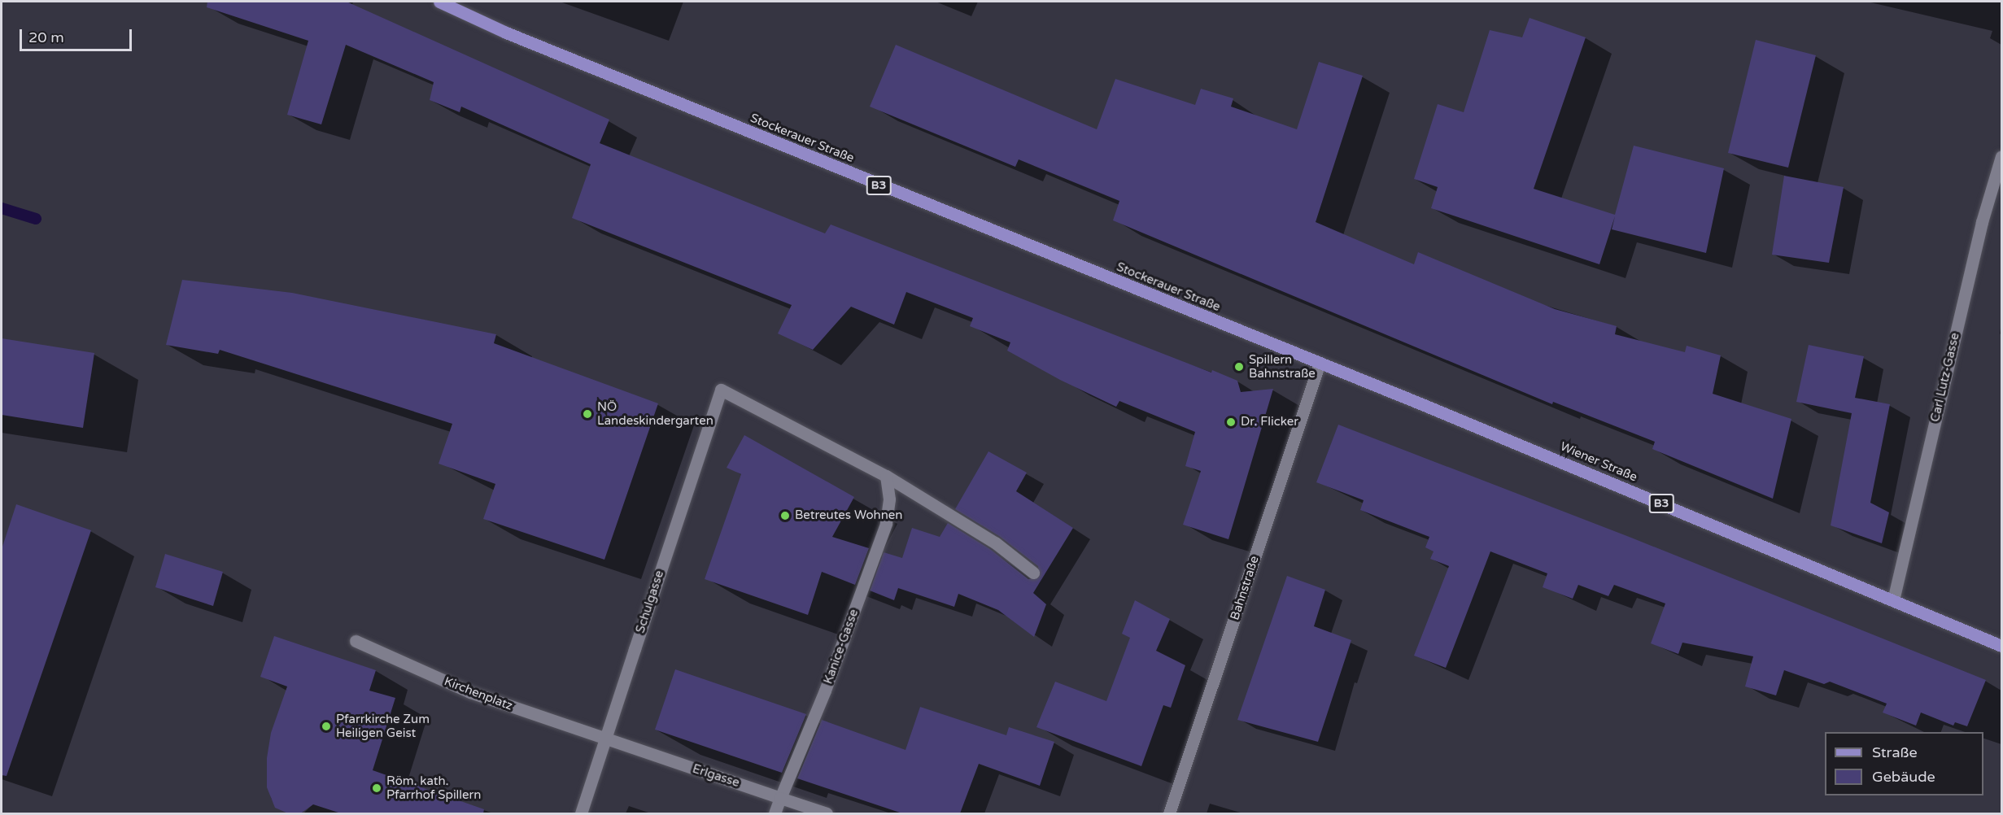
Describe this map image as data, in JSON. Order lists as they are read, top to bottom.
{
  "streets": {
    "main road": ["Stockerauer Straße", "B3", "Wiener Straße"],
    "street": [
      "Carl Lutz-Gasse",
      "Bahnstraße",
      "Schulgasse",
      "Kanice-Gasse",
      "Kirchenplatz",
      "Erlgasse"
    ]
  },
  "crossings": [
    ["Stockerauer Straße", "Wiener Straße"],
    ["Stockerauer Straße", "Bahnstraße"],
    ["Carl Lutz-Gasse", "Wiener Straße"],
    ["Wiener Straße", "Bahnstraße"],
    ["Schulgasse", "Kanice-Gasse"],
    ["Schulgasse", "Kirchenplatz"],
    ["Schulgasse", "Erlgasse"],
    ["Kanice-Gasse", "Erlgasse"],
    ["Kirchenplatz", "Erlgasse"]
  ],
  "places": [
    "Spillern Bahnstraße",
    "NÖ Landeskindergarten",
    "Dr. Flicker",
    "Betreutes Wohnen",
    "Pfarrkirche Zum Heiligen Geist",
    "Röm. kath. Pfarrhof Spillern"
  ],
  "legend": ["Straße", "Gebäude"],
  "scale_bar": "20 m"
}
